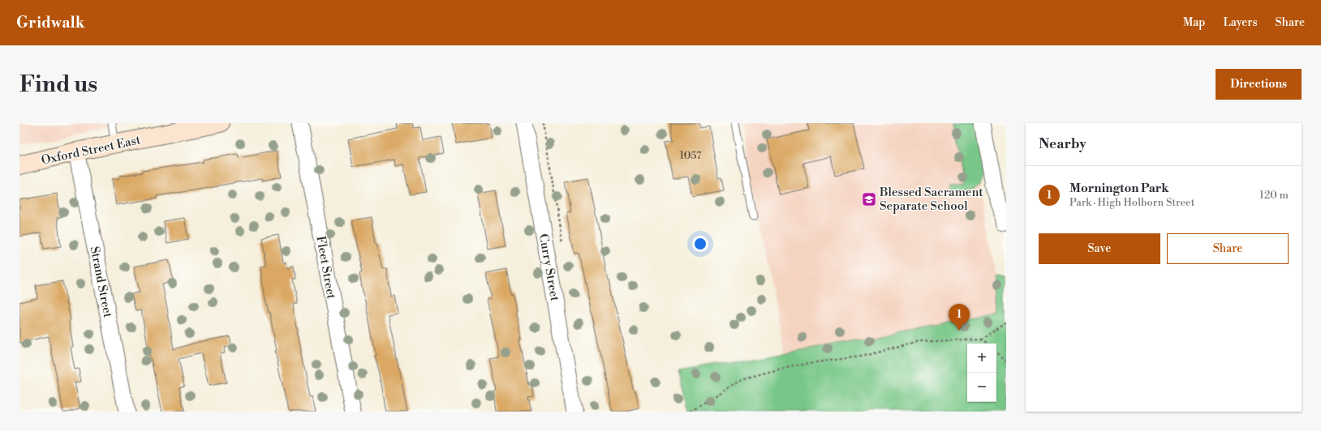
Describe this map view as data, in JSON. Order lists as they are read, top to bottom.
{
  "streets": {
    "main road": ["Oxford Street East"],
    "street": ["Fleet Street", "Curry Street", "Strand Street"]
  },
  "crossings": [
    ["Oxford Street East", "Strand Street"]
  ],
  "places": {
    "school or university": ["Blessed Sacrament Separate School"]
  },
  "house_numbers": ["1057"],
  "page": {
    "header": "Gridwalk",
    "nav": ["Map", "Layers", "Share"],
    "buttons": [
      "Directions",
      ["Save", "Share"]
    ],
    "title": "Find us",
    "heading": "Nearby",
    "list": [
      {
        "mark": "1",
        "name": "Mornington Park",
        "note": "Park · High Holborn Street",
        "value": "120 m"
      }
    ],
    "pins": "1",
    "map_buttons": ["+", "−"]
  }
}
